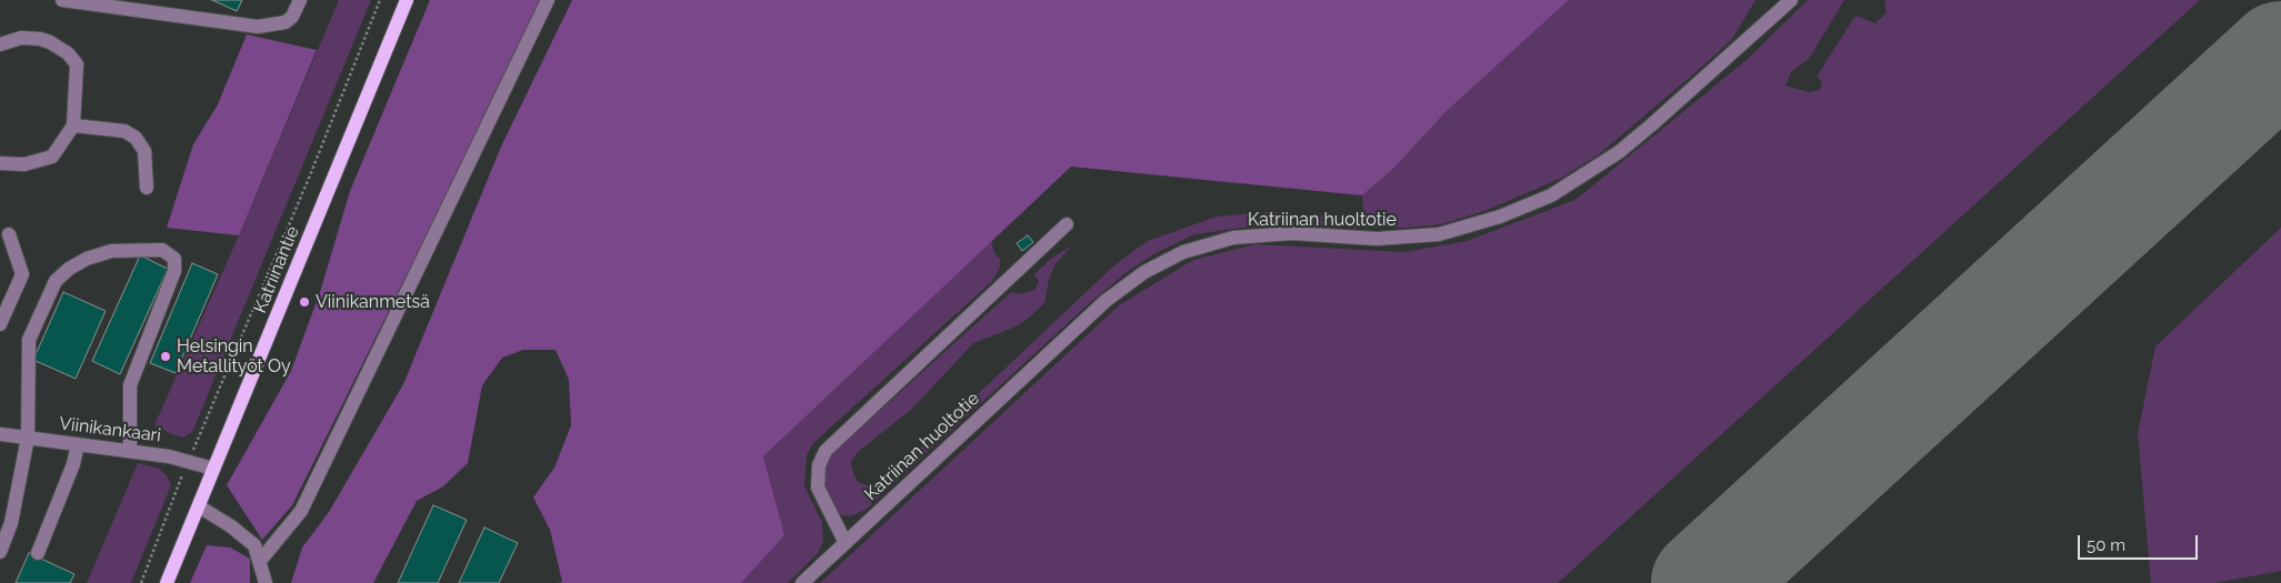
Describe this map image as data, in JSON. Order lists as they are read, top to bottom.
{
  "streets": {
    "main road": ["Katriinantie"],
    "street": ["Katriinan huoltotie", "Viinikankaari"]
  },
  "crossings": [
    ["Katriinantie", "Viinikankaari"]
  ],
  "places": ["Viinikanmetsä", "Helsingin Metallityöt Oy"],
  "scale_bar": "50 m"
}
